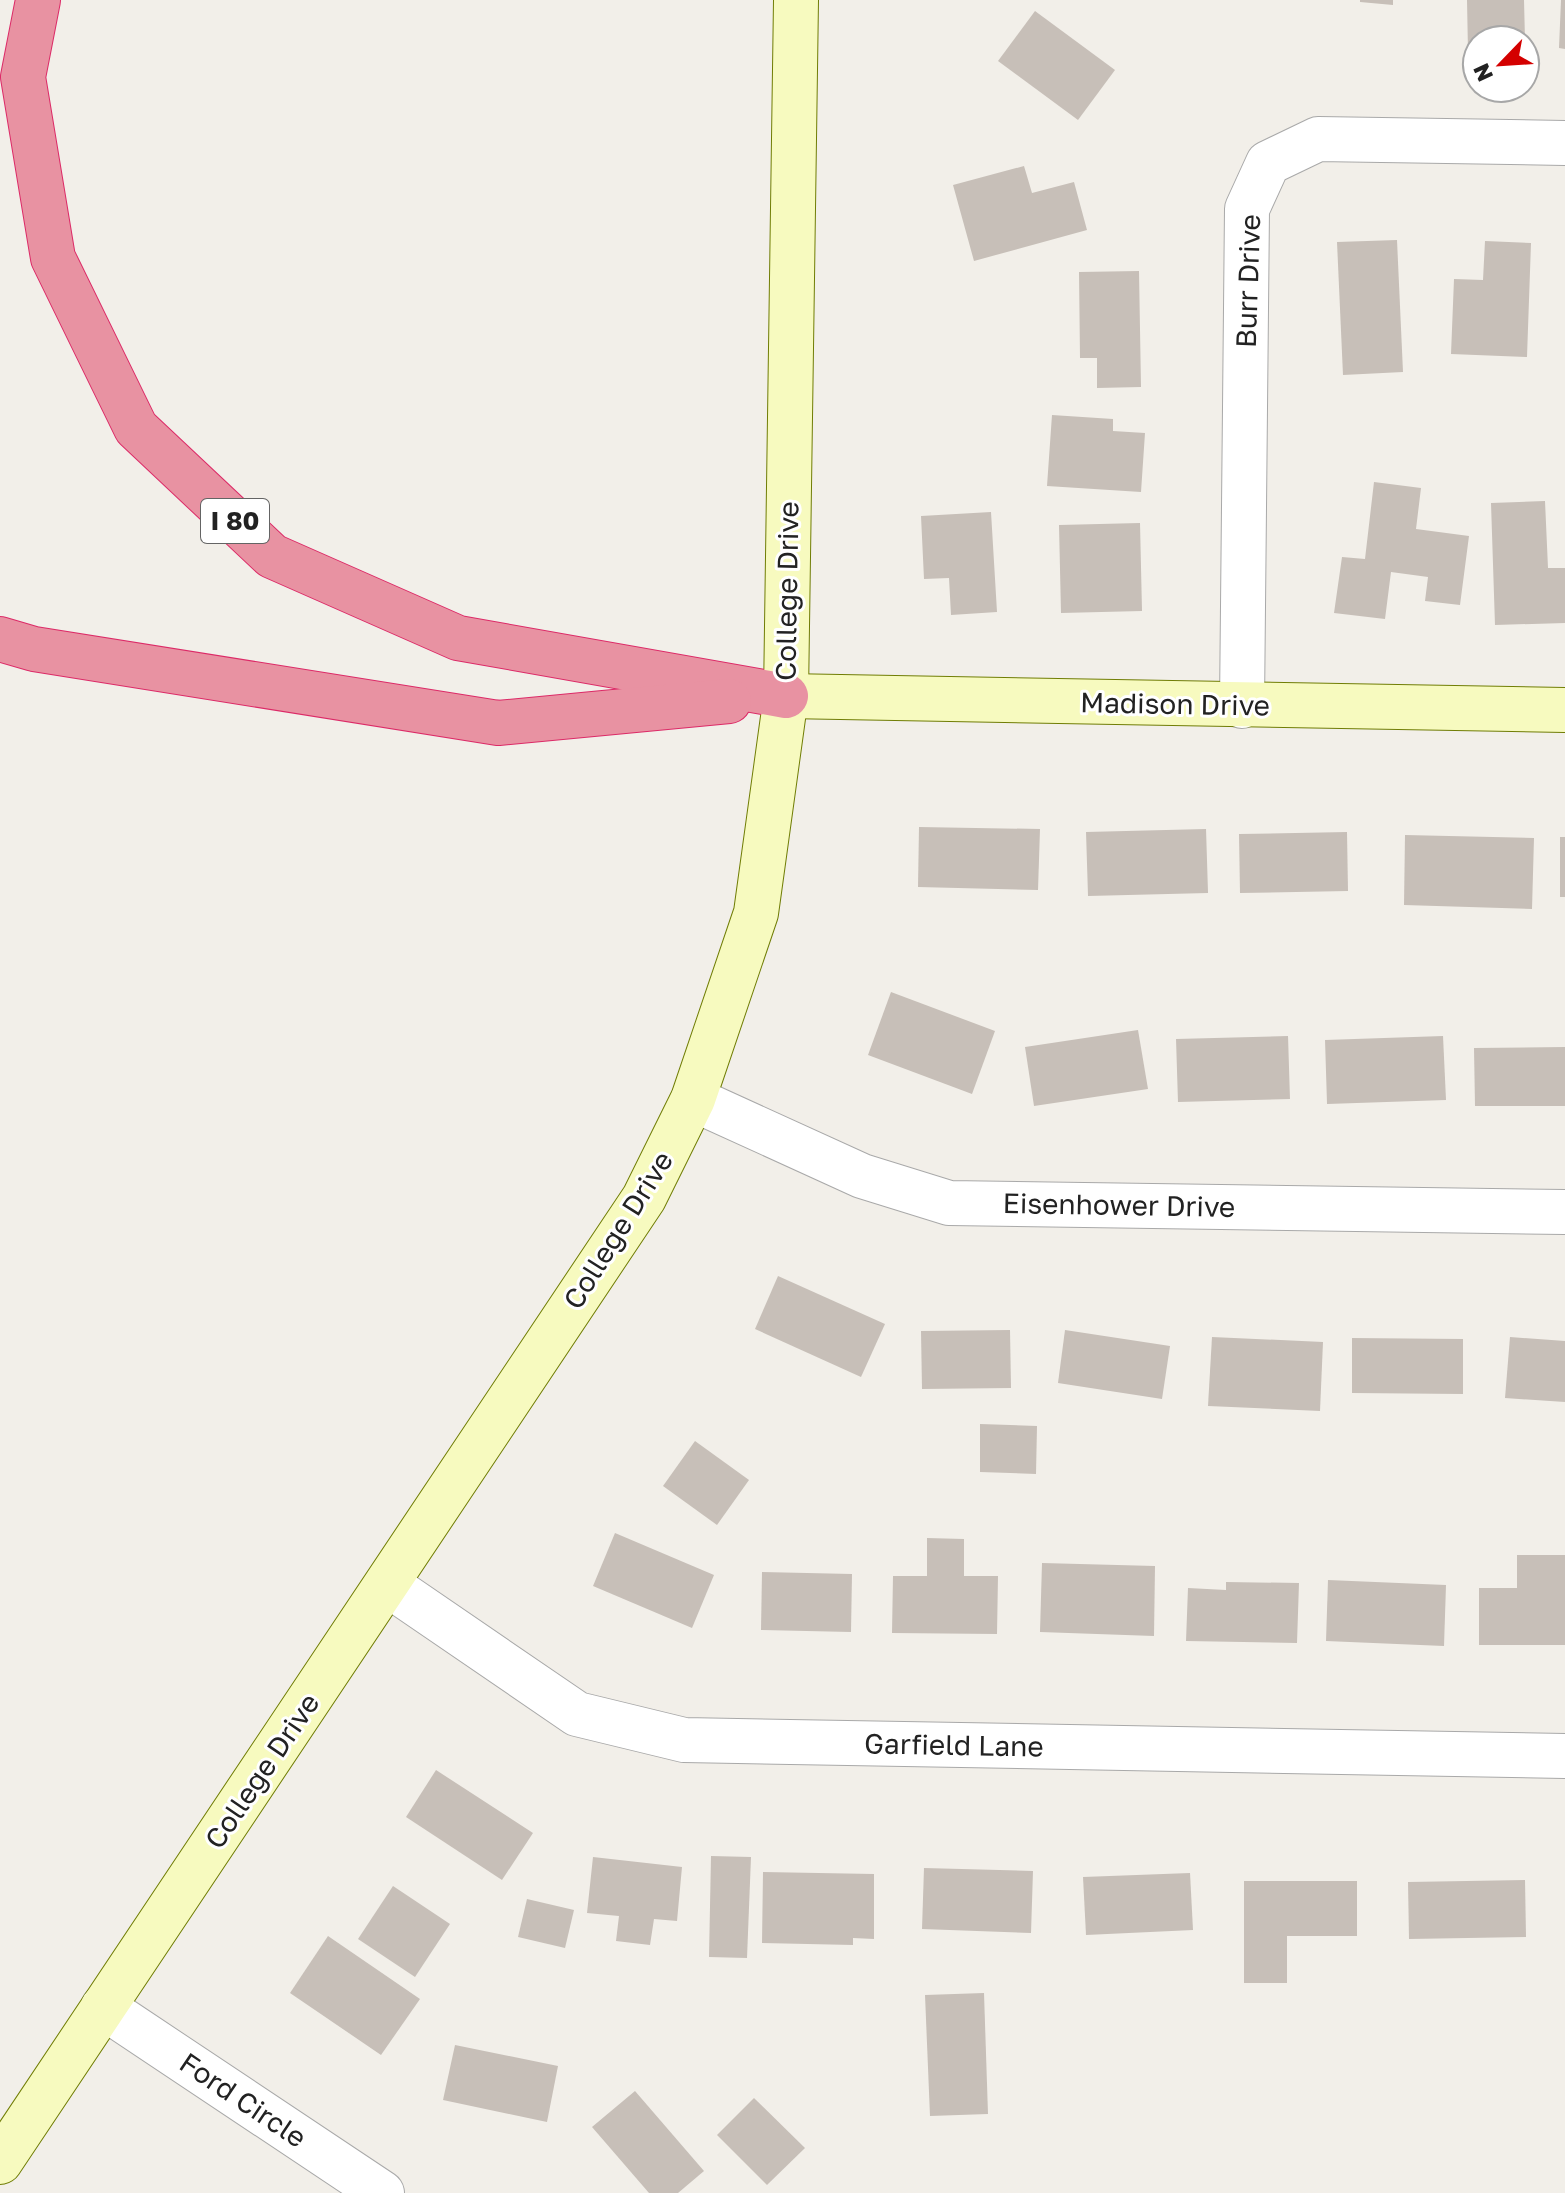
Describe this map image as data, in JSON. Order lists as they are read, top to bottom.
{
  "streets": {
    "highway": ["I 80"],
    "main road": ["College Drive", "Madison Drive"],
    "street": [
      "Burr Drive",
      "Eisenhower Drive",
      "Garfield Lane",
      "Ford Circle"
    ]
  },
  "crossings": [
    ["Burr Drive", "Madison Drive"],
    ["I 80", "College Drive"],
    ["I 80", "Madison Drive"],
    ["College Drive", "Madison Drive"],
    ["College Drive", "Eisenhower Drive"],
    ["College Drive", "Garfield Lane"],
    ["College Drive", "Ford Circle"]
  ],
  "north": "bottom left"
}
